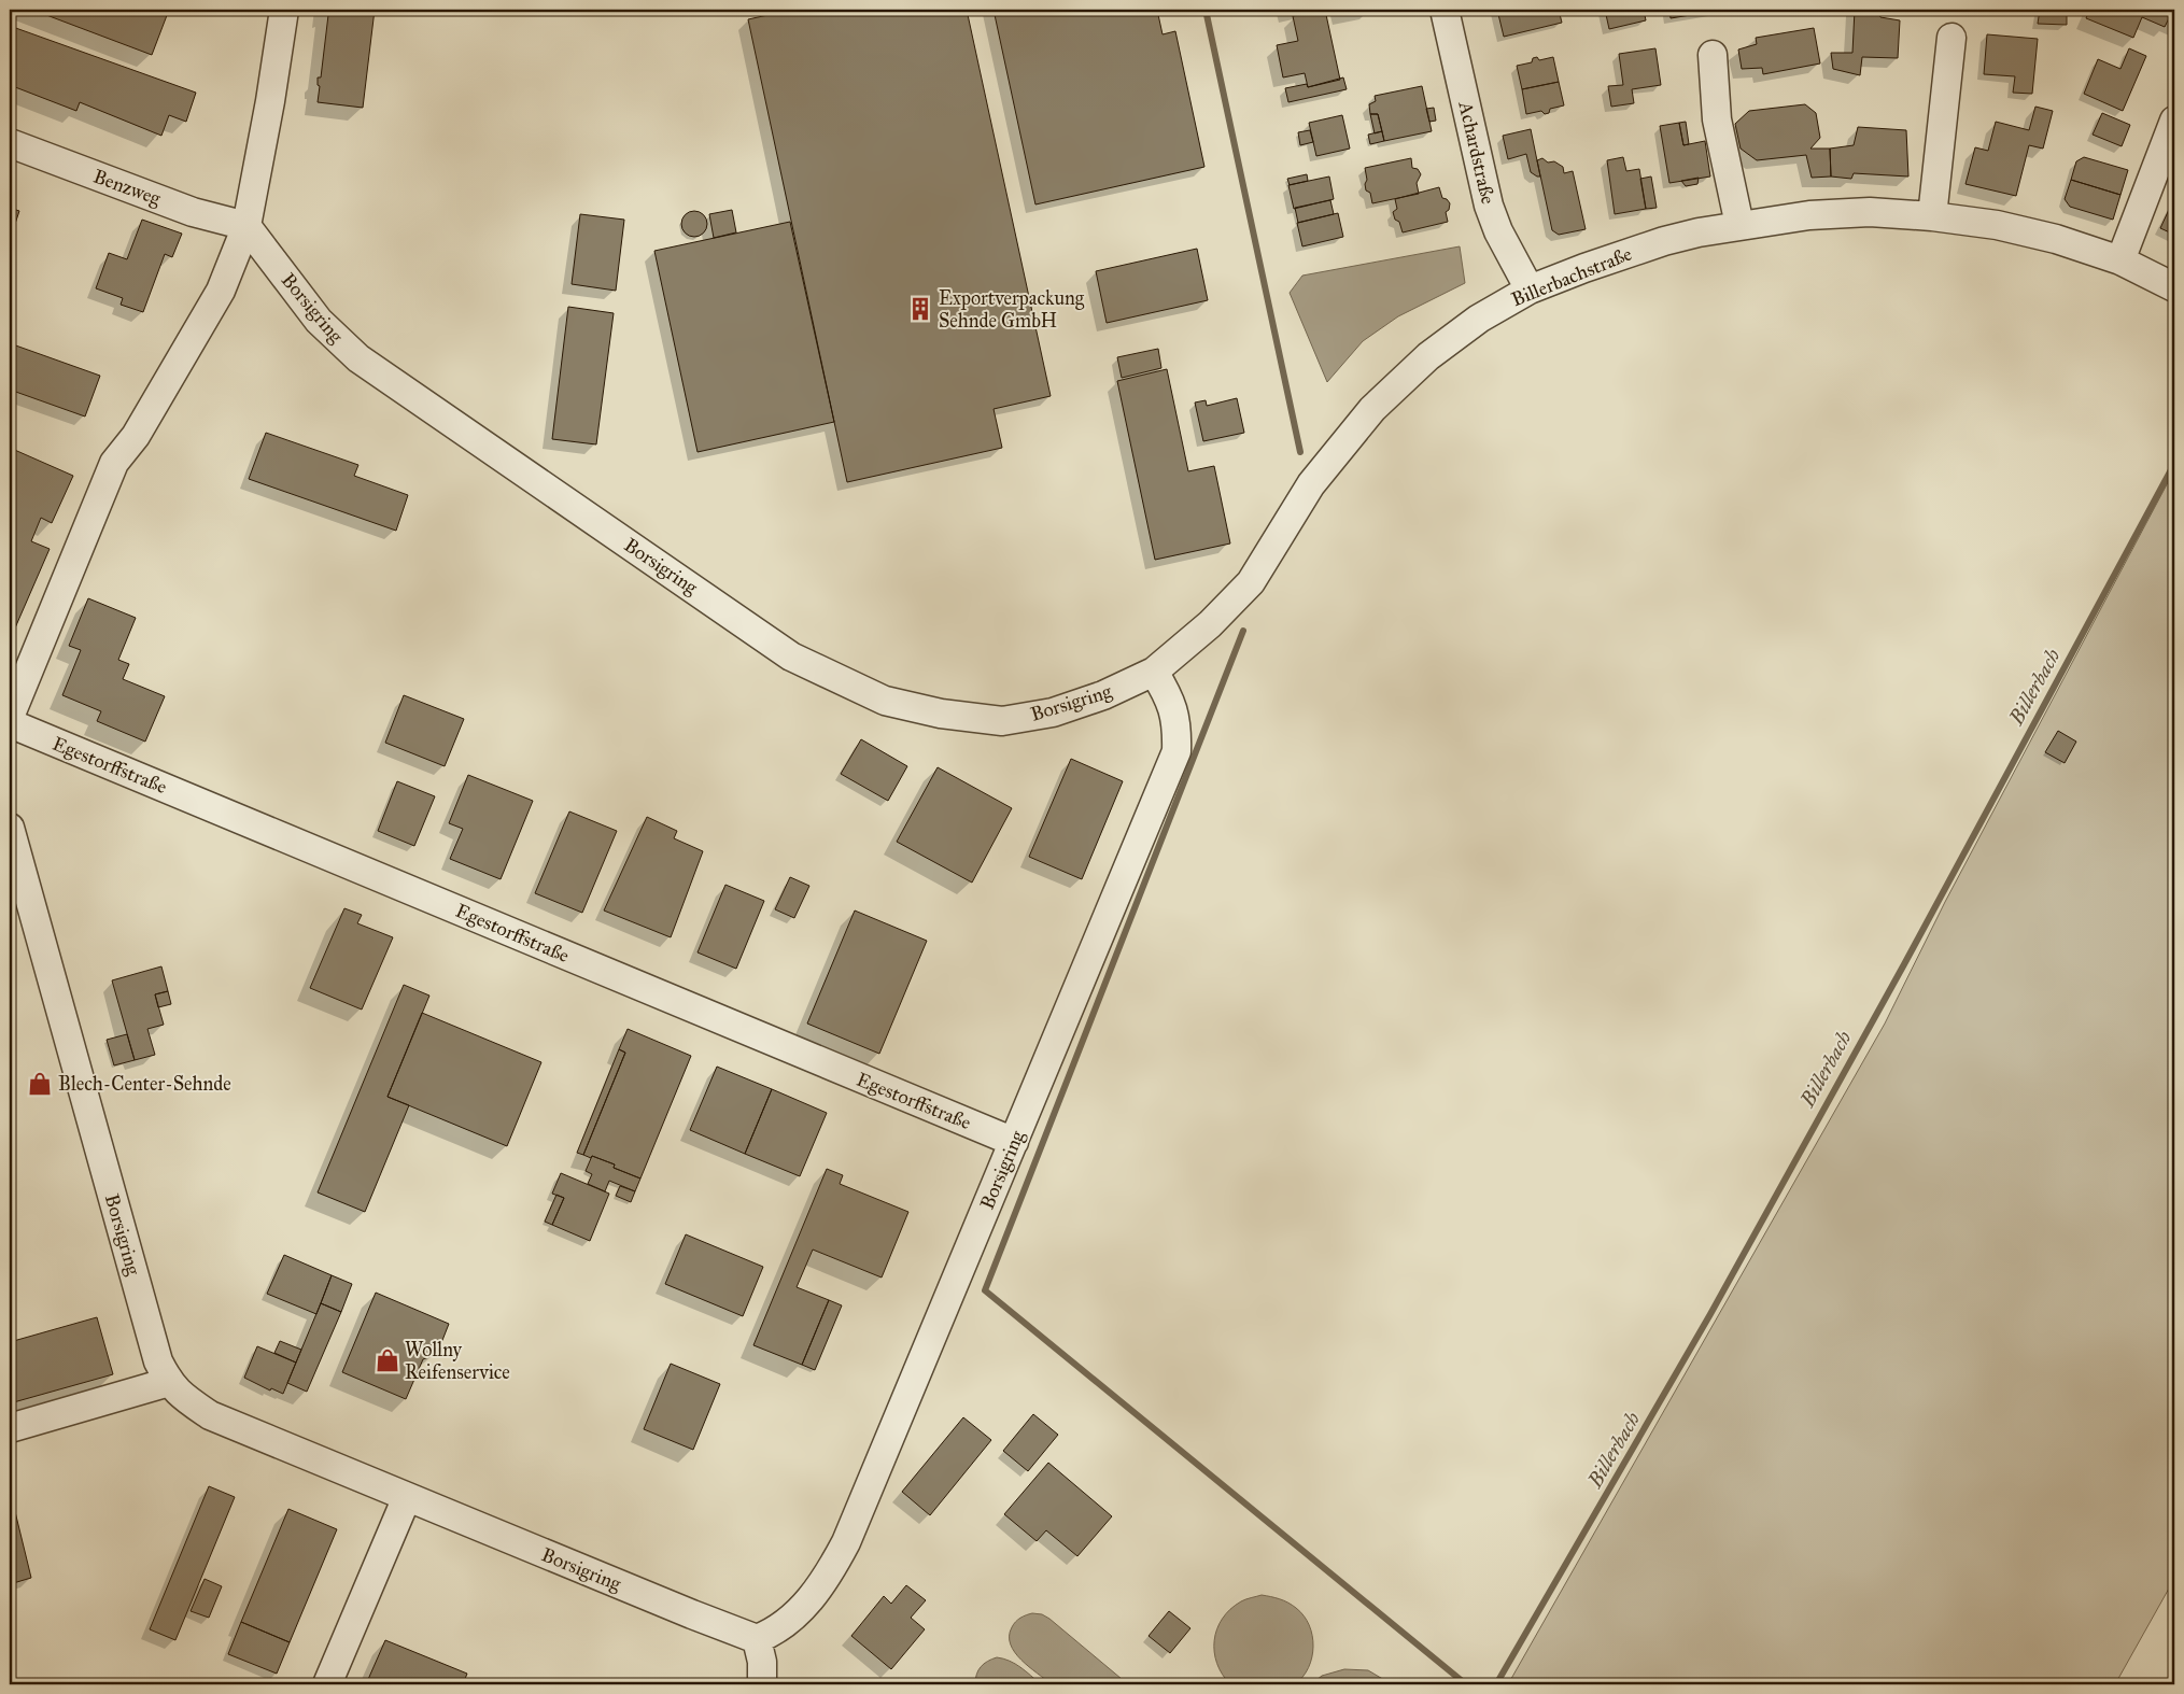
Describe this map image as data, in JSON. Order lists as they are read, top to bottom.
{
  "streets": {
    "street": [
      "Achardstraße",
      "Benzweg",
      "Billerbachstraße",
      "Borsigring",
      "Egestorffstraße"
    ]
  },
  "crossings": [
    ["Achardstraße", "Billerbachstraße"],
    ["Benzweg", "Borsigring"],
    ["Billerbachstraße", "Borsigring"],
    ["Borsigring", "Egestorffstraße"]
  ],
  "water": ["Billerbach"],
  "places": {
    "building": ["Exportverpackung Sehnde GmbH"],
    "shop": ["Blech-Center-Sehnde", "Wollny Reifenservice"]
  }
}
